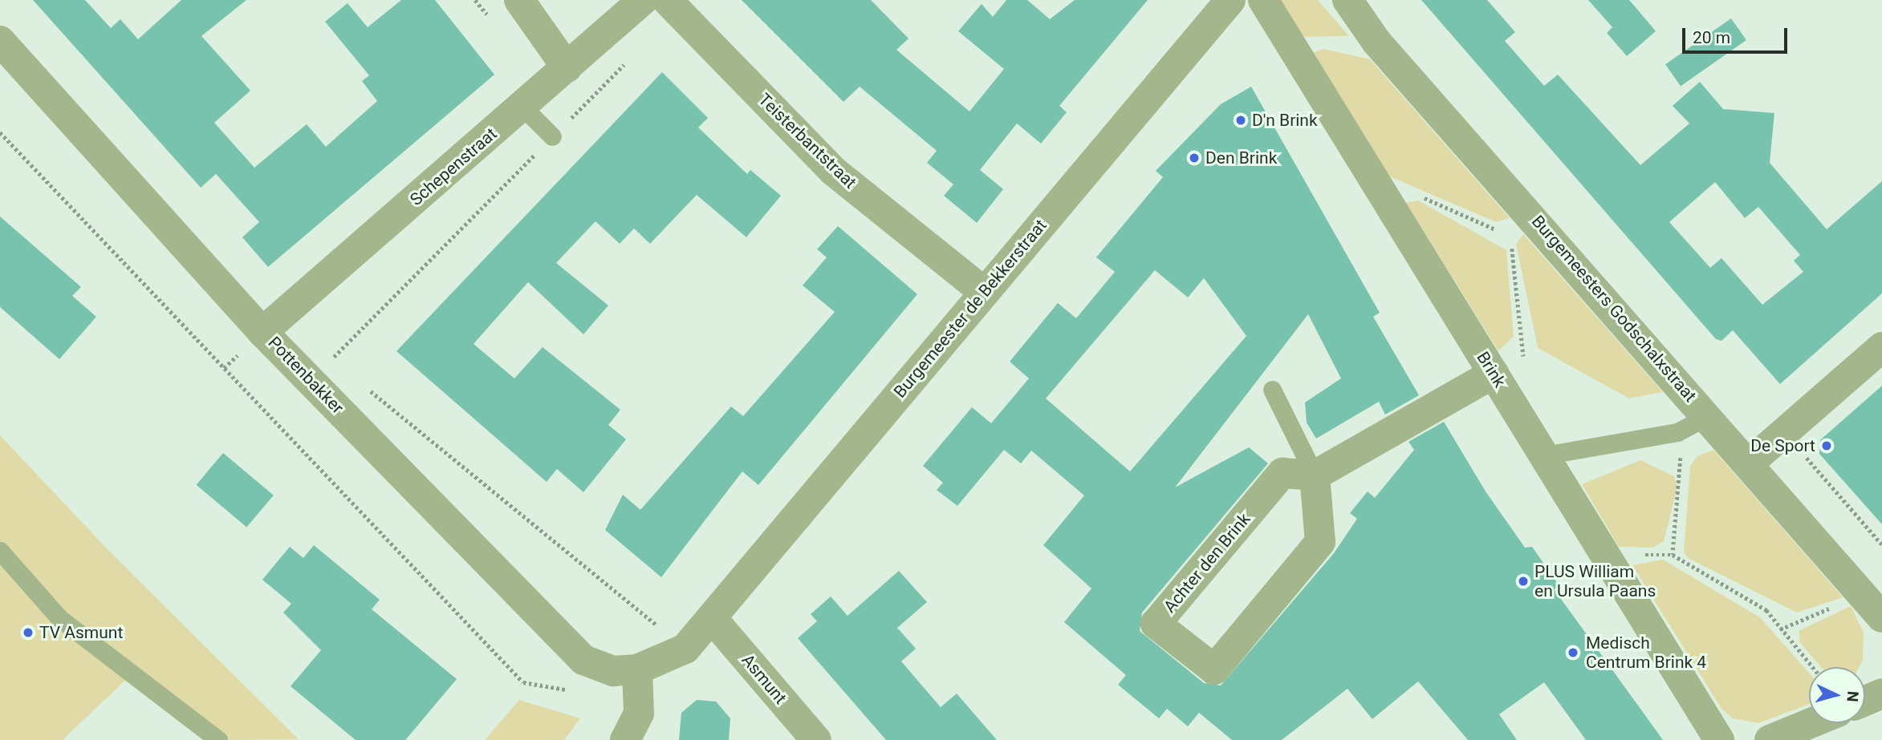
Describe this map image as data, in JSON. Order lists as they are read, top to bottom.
{
  "streets": {
    "street": [
      "Teisterbantstraat",
      "Schepenstraat",
      "Burgemeester de Bekkerstraat",
      "Burgemeesters Godschalxstraat",
      "Brink",
      "Pottenbakker",
      "Achter den Brink",
      "Asmunt"
    ]
  },
  "crossings": [
    ["Teisterbantstraat", "Burgemeester de Bekkerstraat"],
    ["Schepenstraat", "Pottenbakker"],
    ["Burgemeester de Bekkerstraat", "Pottenbakker"],
    ["Burgemeester de Bekkerstraat", "Asmunt"],
    ["Pottenbakker", "Asmunt"]
  ],
  "places": [
    "D'n Brink",
    "Den Brink",
    "De Sport",
    "PLUS William en Ursula Paans",
    "TV Asmunt",
    "Medisch Centrum Brink 4"
  ],
  "scale_bar": "20 m",
  "north": "right"
}
